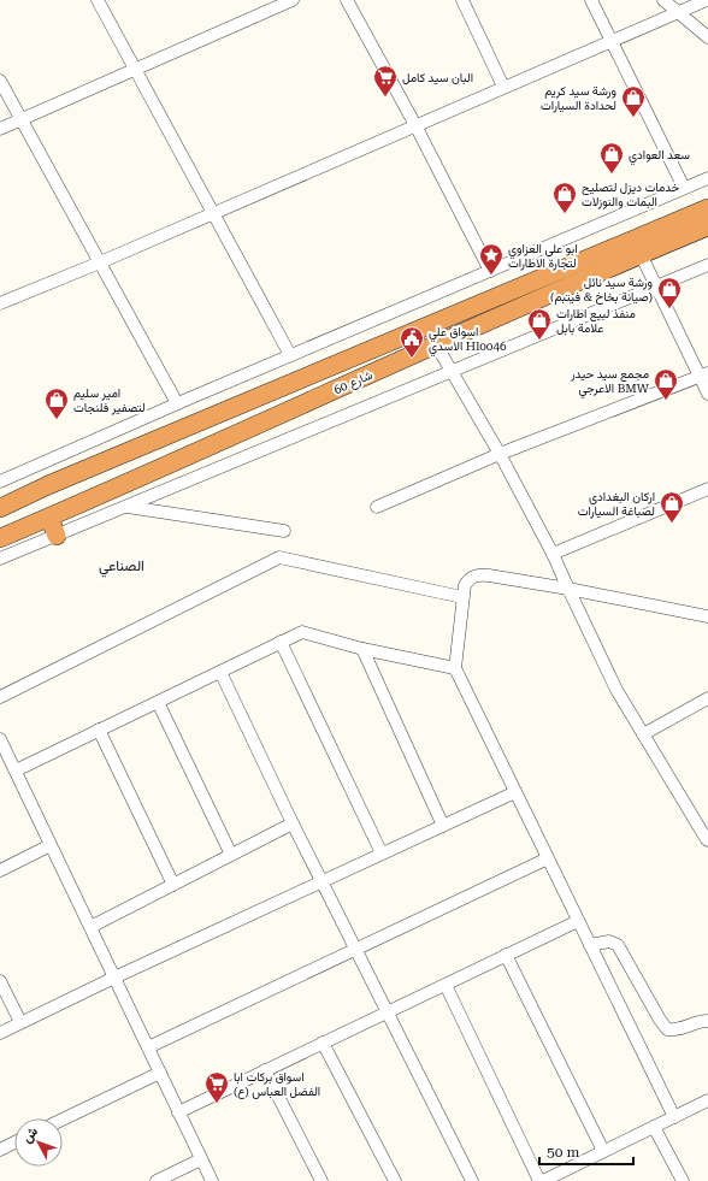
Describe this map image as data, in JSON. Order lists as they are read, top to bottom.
{
  "streets": {
    "highway": ["شارع 60"]
  },
  "districts": ["الصناعي"],
  "places": {
    "supermarket": ["البان سيد كامل", "اسواق بركات ابا الفضل العباس (ع)"],
    "shop": [
      "ورشة سيد كريم لحدادة السيارات",
      "سعد العوادي",
      "خدمات ديزل لتصليح البمات والنوزلات",
      "ورشة سيد نائل (صيانة بخاخ & فيتبم)",
      "منفذ لبيع اطارات علامة بابل",
      "مجمع سيد حيدر الاعرجي BMW",
      "امير سليم لتصفير فلنجات",
      "اركان البغدادي لصباغة السيارات"
    ],
    "place": ["ابو علي العزاوي لتجارة الاطارات"],
    "public building": ["اسواق علي الاسدي Hl0046"]
  },
  "scale_bar": "50 m",
  "north": "top left"
}
